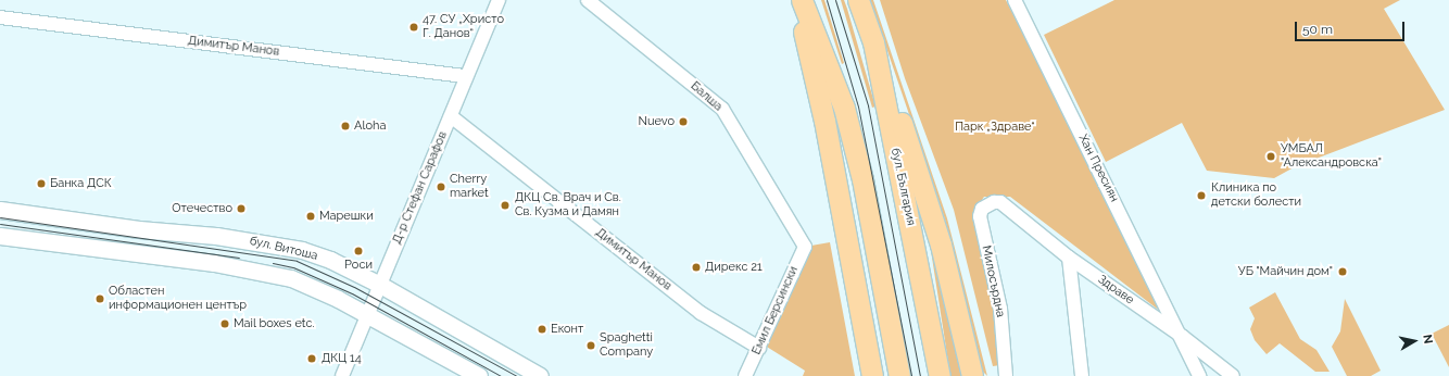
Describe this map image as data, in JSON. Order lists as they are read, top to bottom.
{
  "streets": {
    "main road": ["бул. България"],
    "street": [
      "Димитър Манов",
      "Балша",
      "Хан Пресиян",
      "Д-р Стефан Сарафов",
      "бул. Витоша",
      "Милосърдна",
      "Здраве",
      "Емил Берсински"
    ]
  },
  "crossings": [
    ["Димитър Манов", "Д-р Стефан Сарафов"],
    ["Димитър Манов", "Емил Берсински"],
    ["Балша", "Емил Берсински"],
    ["Хан Пресиян", "Здраве"],
    ["Д-р Стефан Сарафов", "бул. Витоша"],
    ["Милосърдна", "Здраве"]
  ],
  "parks": ["Парк „Здраве“"],
  "places": [
    "47. СУ „Христо Г. Данов“",
    "Nuevo",
    "Aloha",
    "УМБАЛ \"Александровска\"",
    "Банка ДСК",
    "Cherry market",
    "Клиника по детски болести",
    "ДКЦ Св. Врач и Св. Св. Кузма и Дамян",
    "Отечество",
    "Марешки",
    "Роси",
    "Дирекс 21",
    "УБ \"Майчин дом\"",
    "Областен информационен център",
    "Mail boxes etc.",
    "Еконт",
    "Spaghetti Company",
    "ДКЦ 14"
  ],
  "scale_bar": "50 m",
  "north": "right"
}
